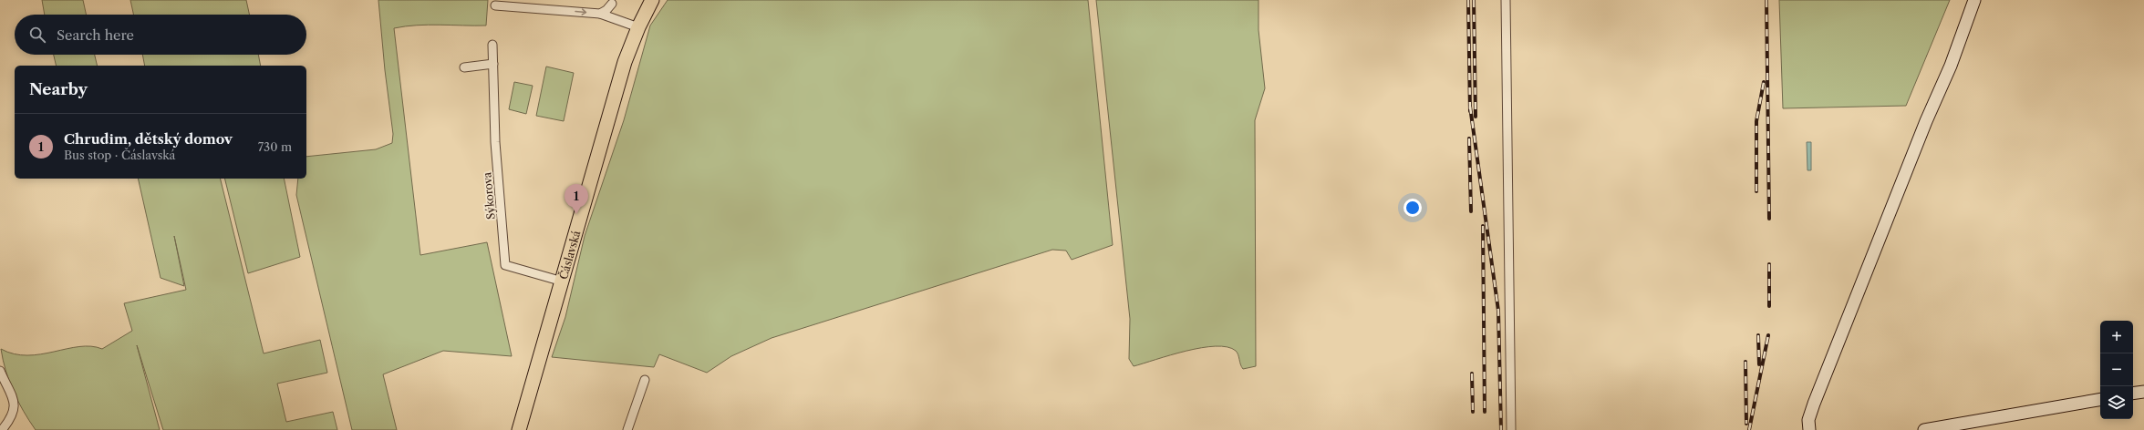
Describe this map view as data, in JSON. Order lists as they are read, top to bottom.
{
  "streets": {
    "main road": ["Čáslavská"],
    "street": ["Sýkorova"]
  },
  "crossings": [
    ["Sýkorova", "Čáslavská"]
  ],
  "page": {
    "search": "Search here",
    "heading": "Nearby",
    "list": [
      {
        "mark": "1",
        "name": "Chrudim, dětský domov",
        "note": "Bus stop · Čáslavská",
        "value": "730 m"
      }
    ],
    "pins": "1",
    "map_buttons": ["+", "−"]
  }
}
